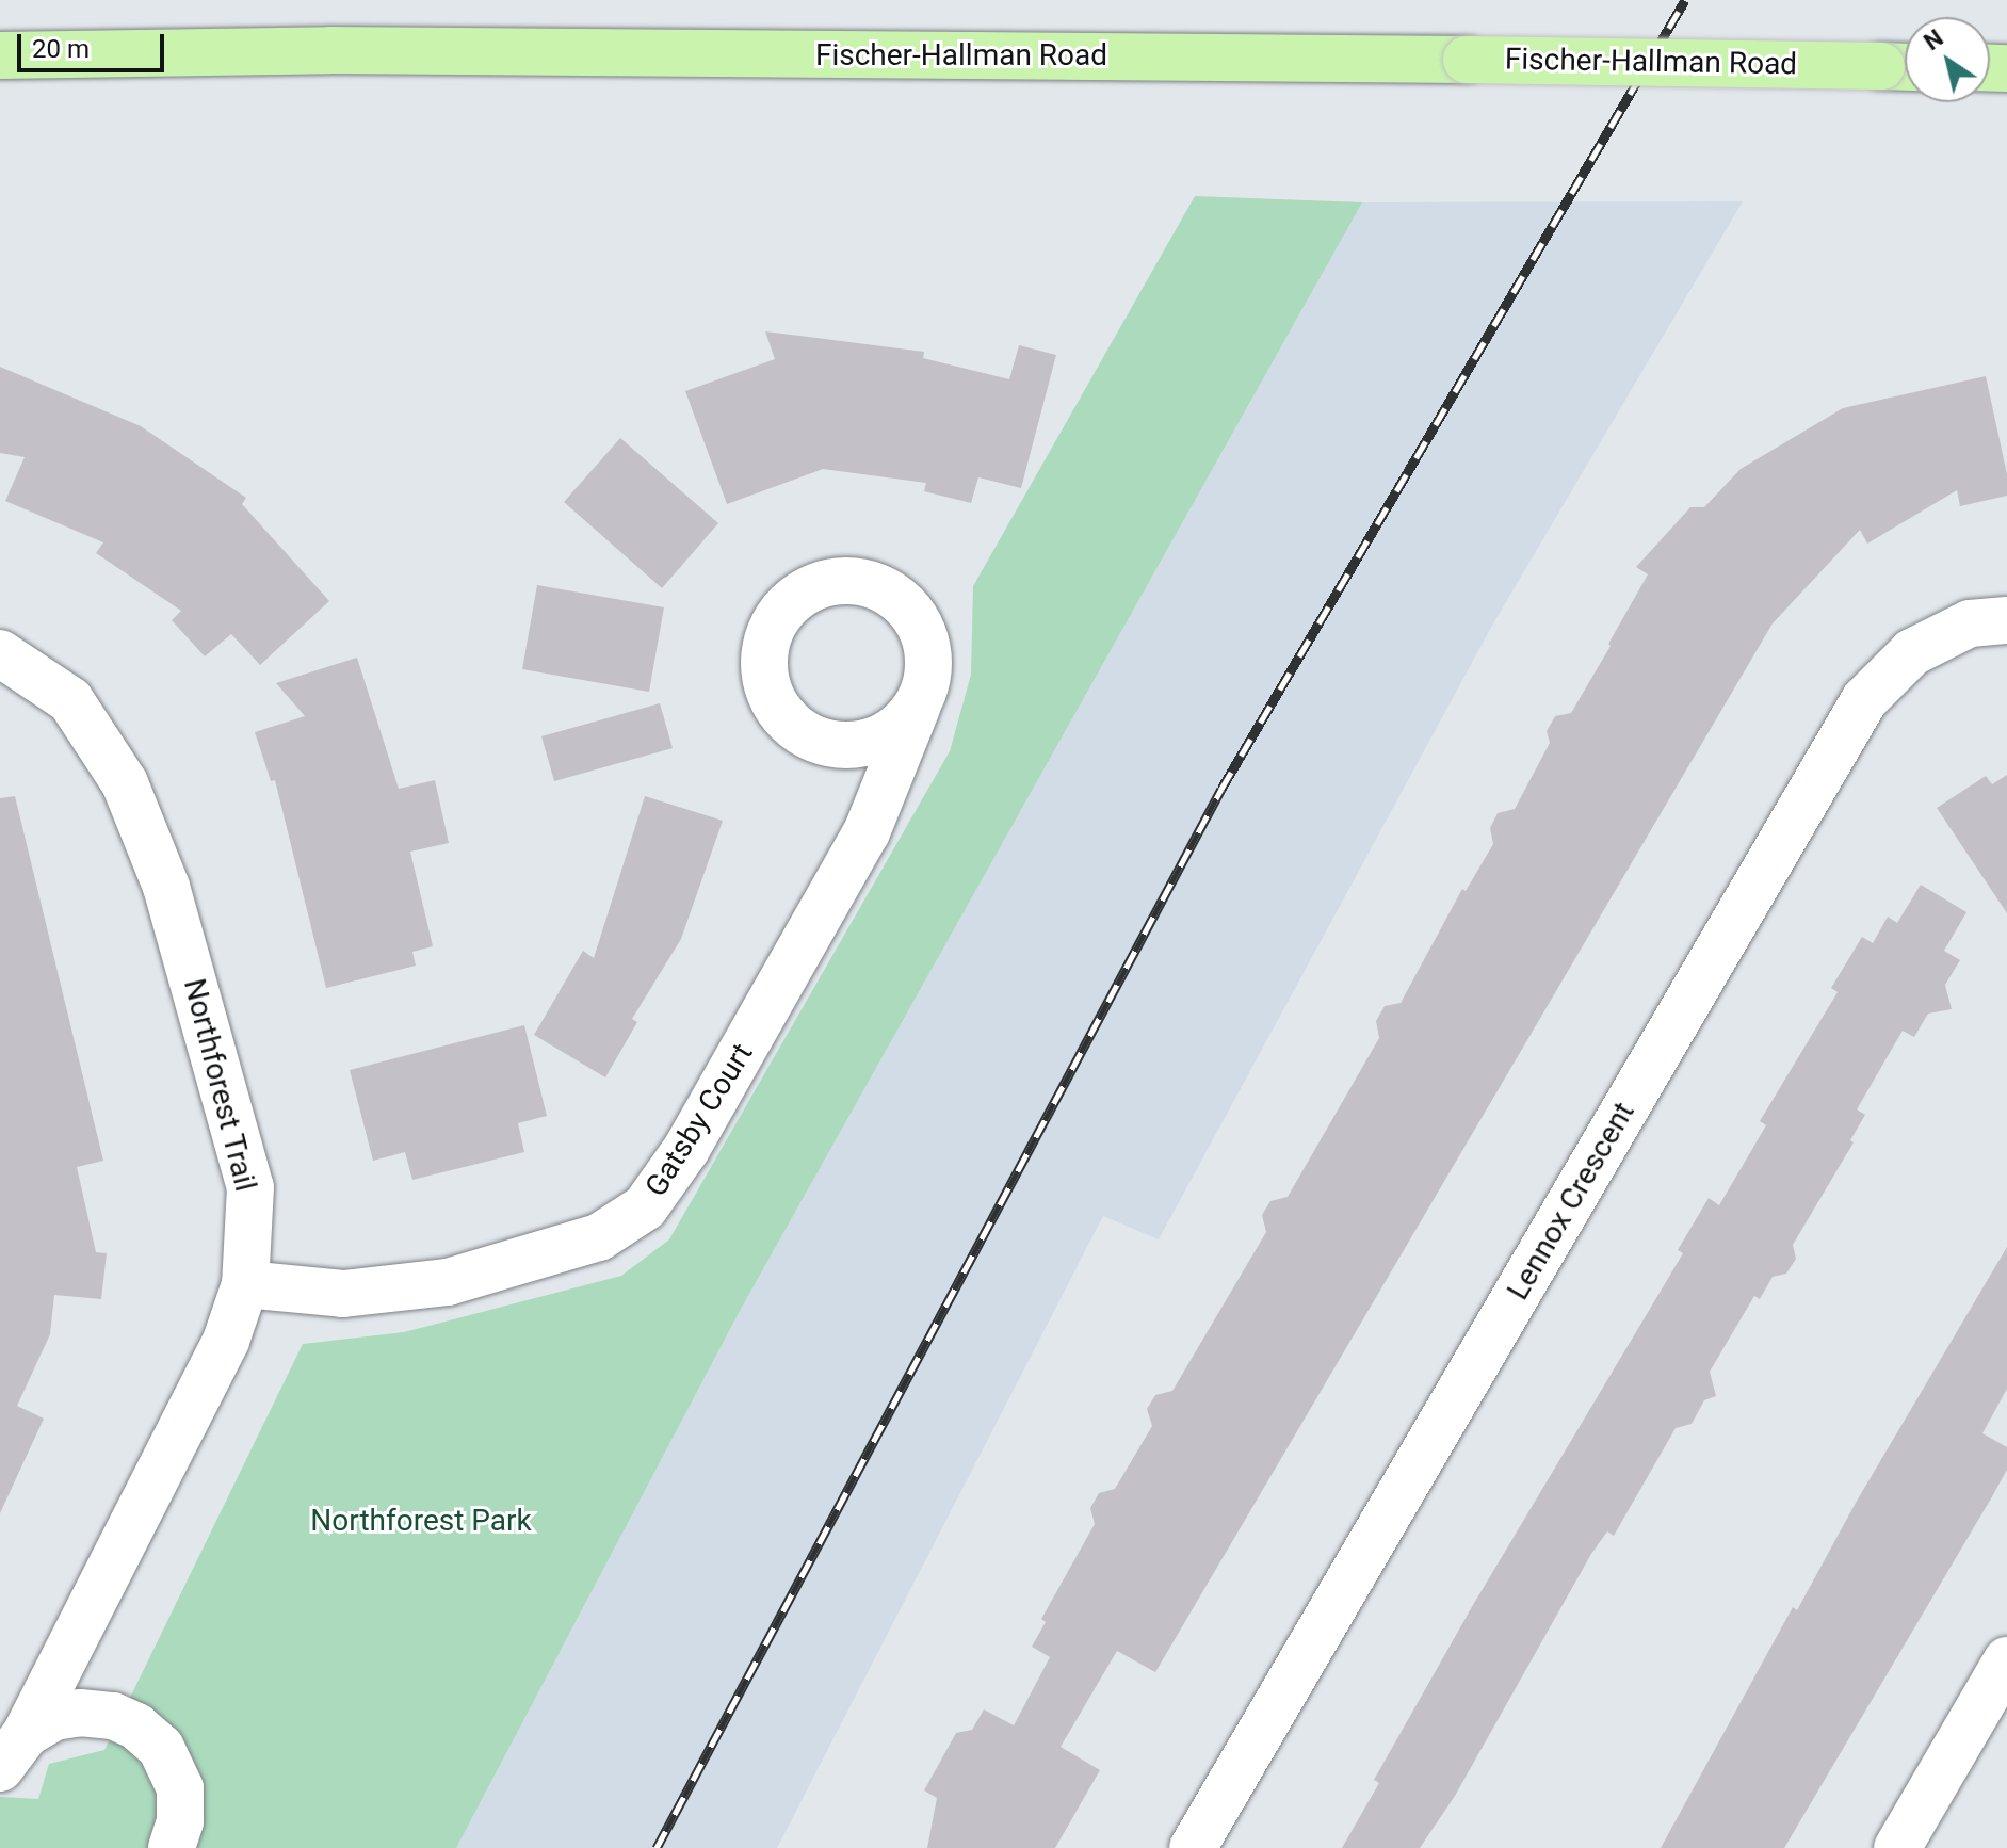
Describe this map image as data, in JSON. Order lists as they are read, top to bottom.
{
  "streets": {
    "main road": ["Fischer-Hallman Road"],
    "street": ["Northforest Trail", "Gatsby Court", "Lennox Crescent"]
  },
  "crossings": [
    ["Northforest Trail", "Gatsby Court"]
  ],
  "parks": ["Northforest Park"],
  "scale_bar": "20 m",
  "north": "top left"
}
